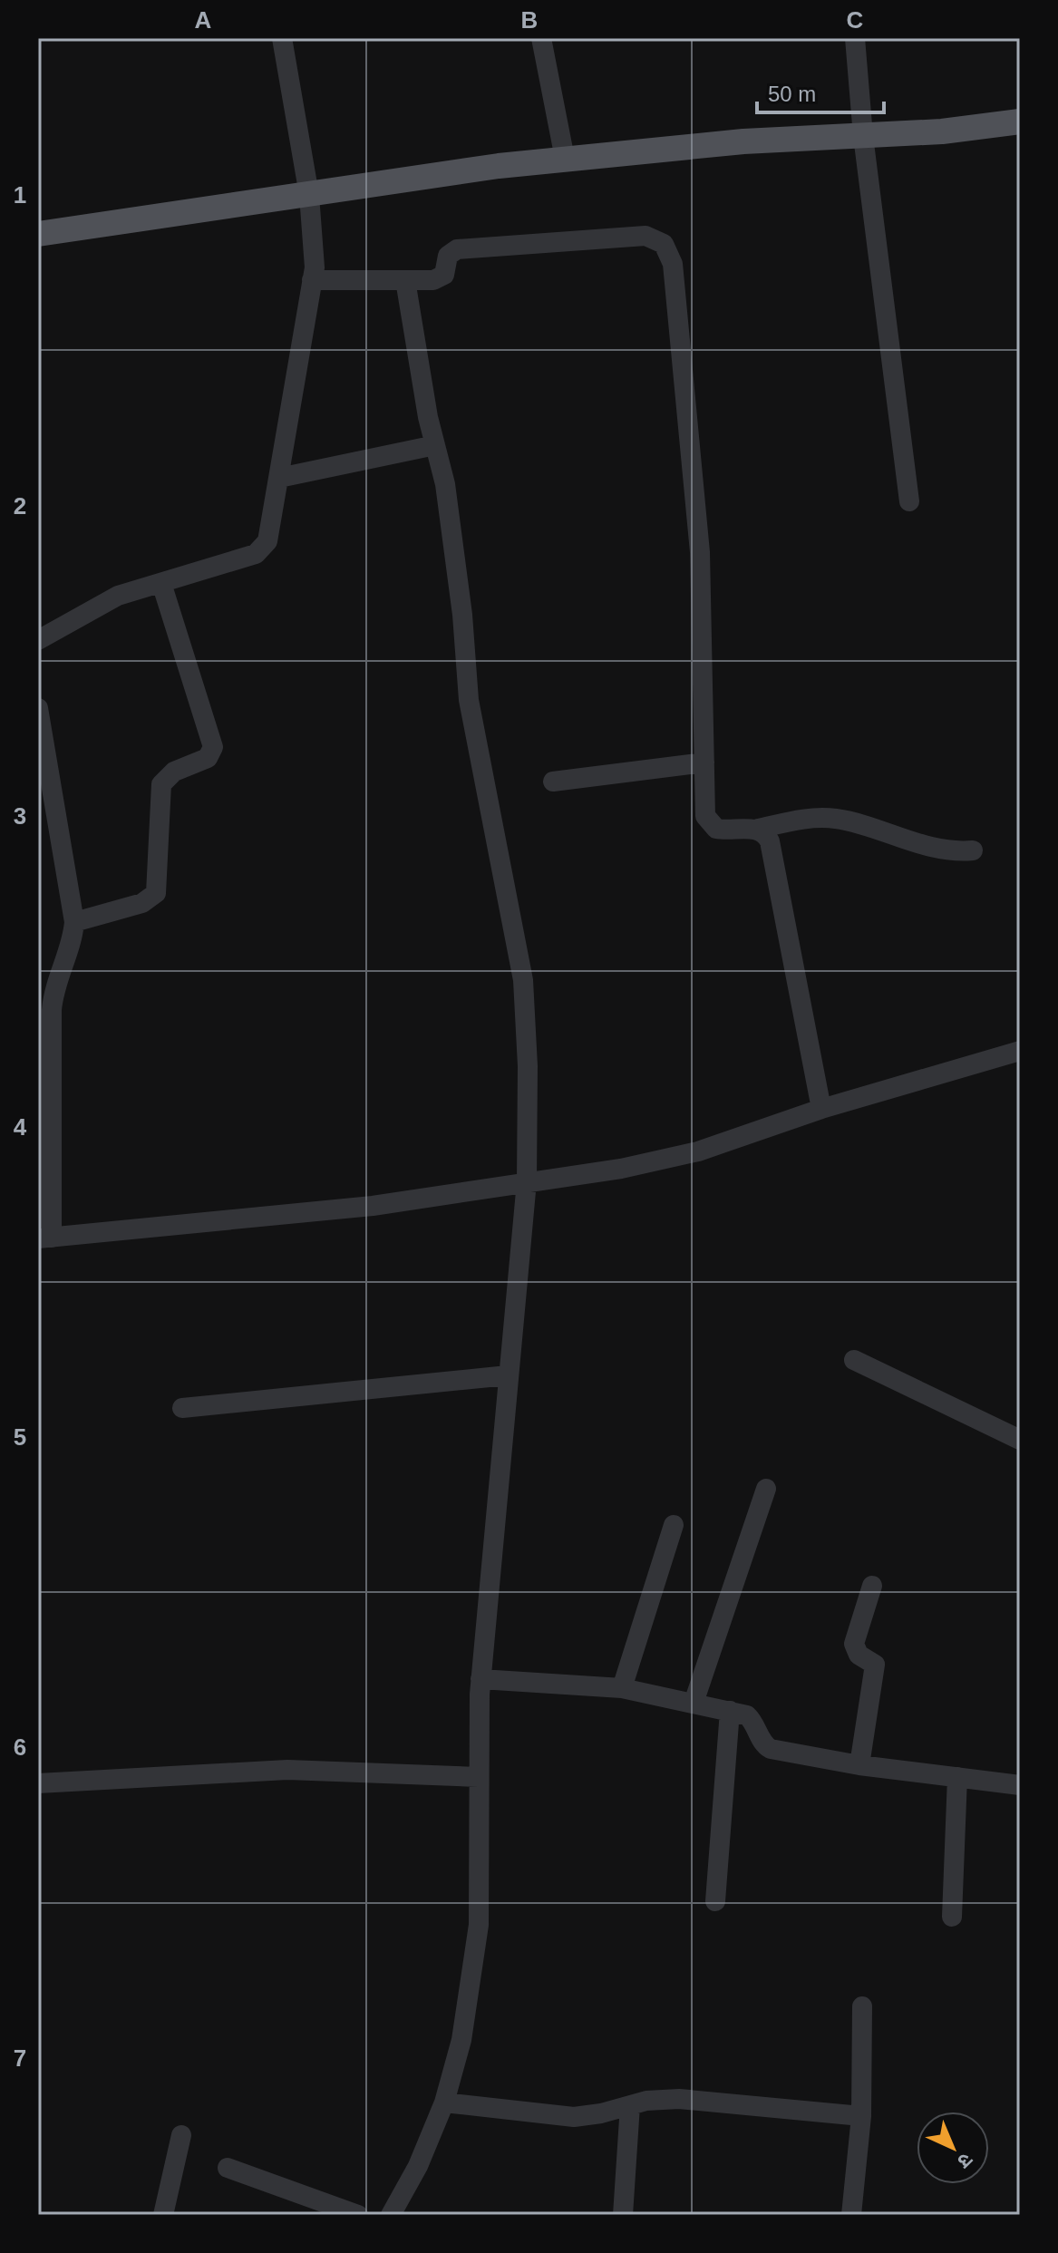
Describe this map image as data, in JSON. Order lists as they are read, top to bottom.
{
  "scale_bar": "50 m",
  "north": "bottom right",
  "grid": {
    "columns": ["A", "B", "C"],
    "rows": [
      "1",
      "2",
      "3",
      "4",
      "5",
      "6",
      "7"
    ]
  }
}
